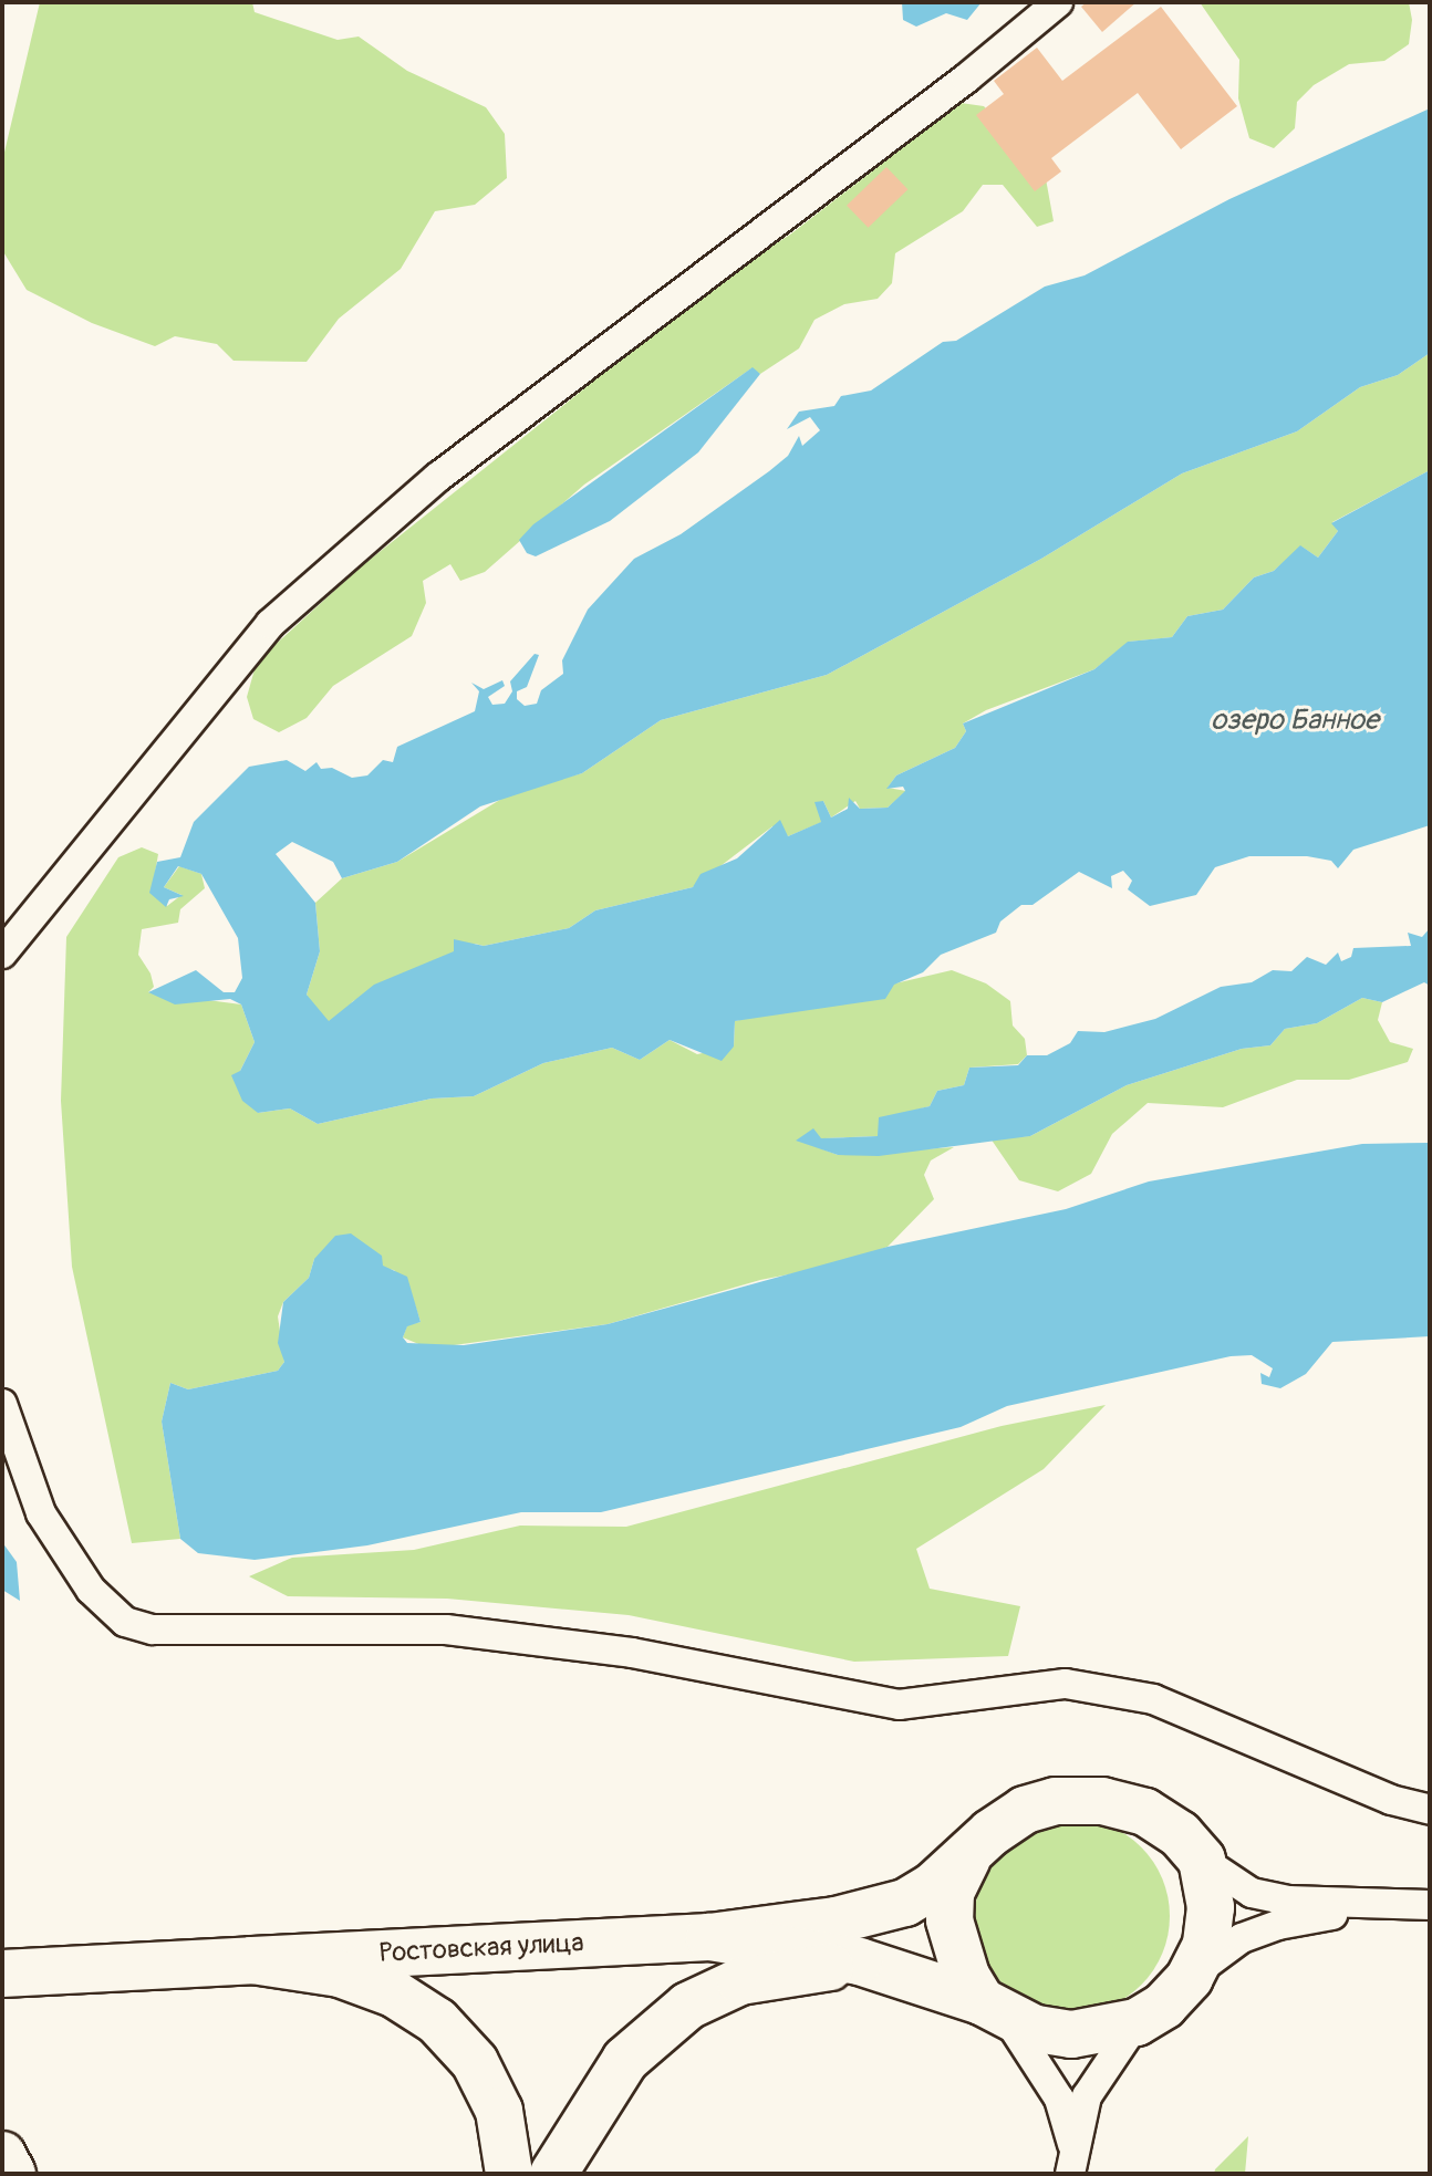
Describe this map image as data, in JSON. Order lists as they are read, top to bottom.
{
  "streets": {
    "main road": ["Ростовская улица"]
  },
  "water": ["озеро Банное"]
}
